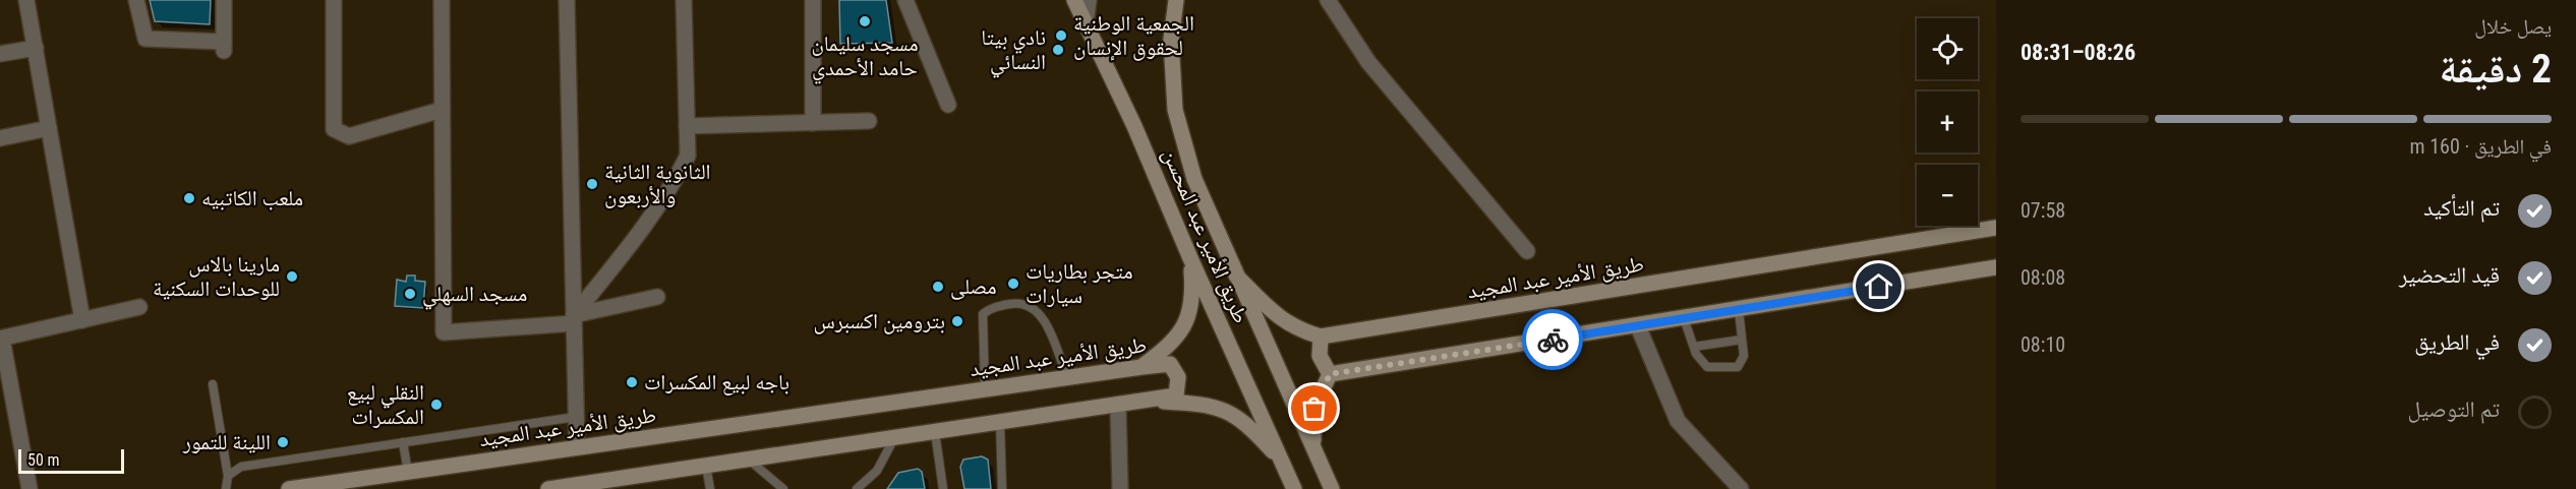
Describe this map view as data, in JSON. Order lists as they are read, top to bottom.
{
  "streets": {
    "main road": ["طريق الأمير عبد المحسن", "طريق الأمير عبد المجيد"]
  },
  "places": [
    "مسجد سليمان حامد الأحمدي",
    "الجمعية الوطنية لحقوق الإنسان",
    "نادي بيتا النسائي",
    "الثانوية الثانية والأربعون",
    "ملعب الكاتبيه",
    "مارينا بالاس للوحدات السكنية",
    "متجر بطاريات سيارات",
    "مصلى",
    "مسجد السهلي",
    "بترومين اكسبرس",
    "باجه لبيع المكسرات",
    "النقلي لبيع المكسرات",
    "اللينة للتمور"
  ],
  "scale_bar": "50 m",
  "page": {
    "heading": ["2 دقيقة", "يصل خلال", "08:26–08:31"],
    "map_buttons": ["+", "−"],
    "bar": "في الطريق · 160 m",
    "list": [
      ["تم التأكيد", "07:58"],
      ["قيد التحضير", "08:08"],
      ["في الطريق", "08:10"],
      "تم التوصيل"
    ],
    "scale": "50 m"
  }
}
